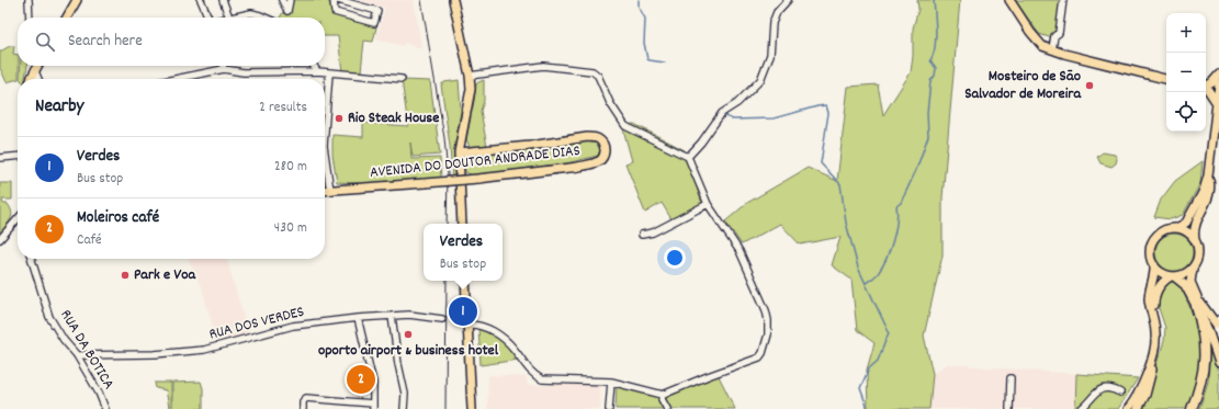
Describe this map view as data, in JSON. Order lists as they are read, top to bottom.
{
  "streets": {
    "main road": ["AVENIDA DO DOUTOR ANDRADE DIAS"],
    "street": ["RUA DOS VERDES", "RUA DA BOTICA"]
  },
  "crossings": [
    ["RUA DOS VERDES", "RUA DA BOTICA"]
  ],
  "places": [
    "Mosteiro de São Salvador de Moreira",
    "Rio Steak House",
    "Park e Voa",
    "oporto airport & business hotel"
  ],
  "page": {
    "map_buttons": ["+", "−"],
    "search": "Search here",
    "heading": ["Nearby", "2 results"],
    "list": [
      {
        "mark": "1",
        "name": "Verdes",
        "note": "Bus stop",
        "value": "280 m"
      },
      {
        "mark": "2",
        "name": "Moleiros café",
        "note": "Café",
        "value": "430 m"
      }
    ],
    "popup": ["Verdes", "Bus stop"],
    "pins": ["1", "2"]
  }
}
